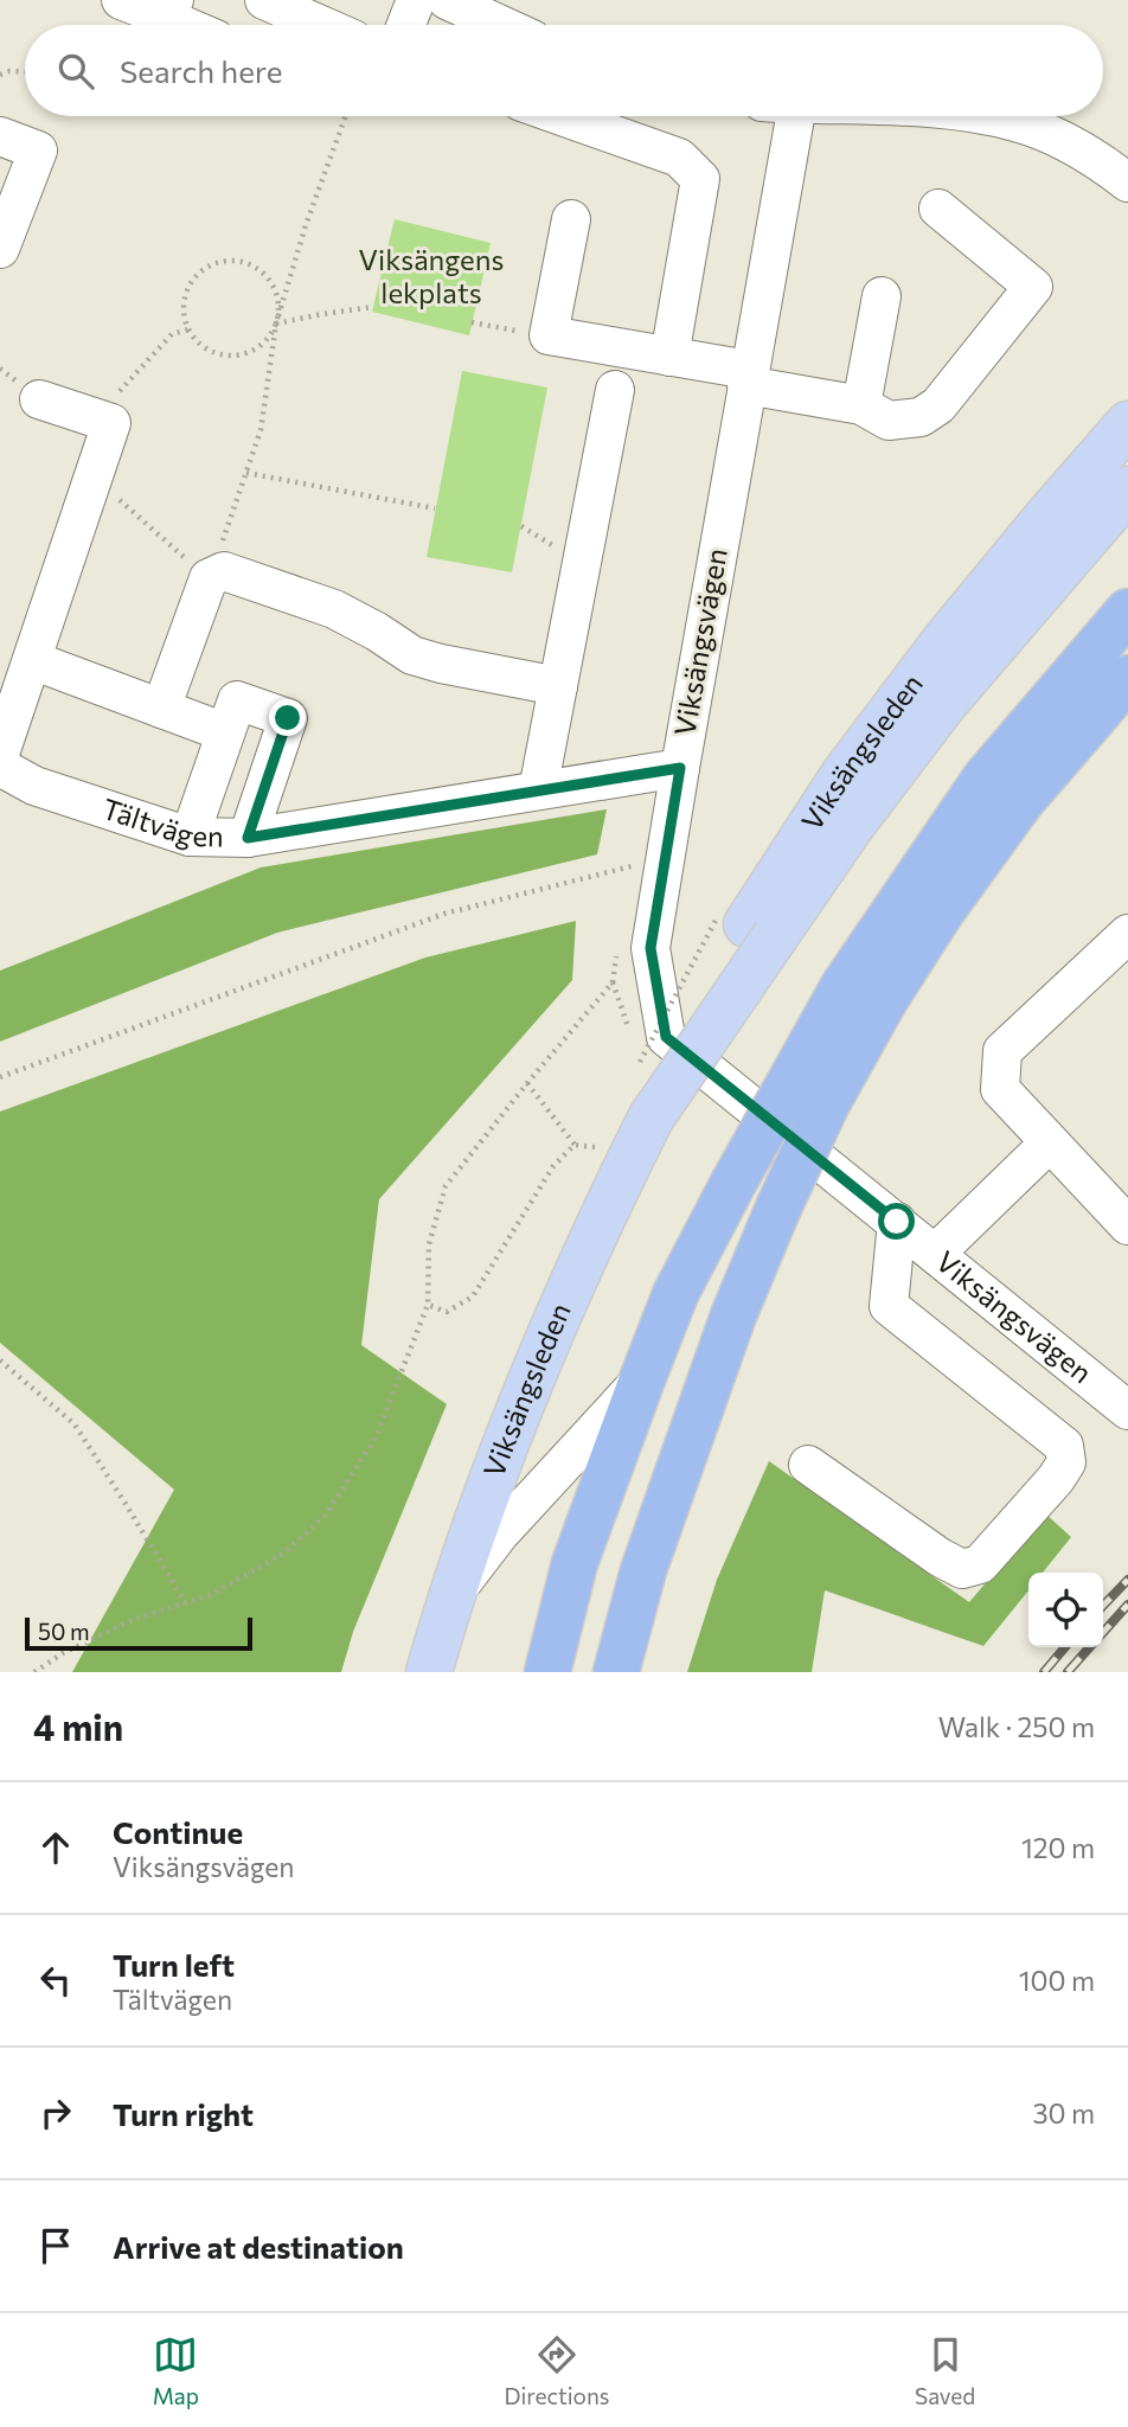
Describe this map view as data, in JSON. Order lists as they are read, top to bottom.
{
  "streets": {
    "main road": ["Viksängsleden"],
    "street": ["Viksängsvägen", "Tältvägen"]
  },
  "crossings": [
    ["Viksängsvägen", "Tältvägen"]
  ],
  "parks": ["Viksängens lekplats"],
  "scale_bar": "50 m",
  "page": {
    "search": "Search here",
    "scale": "50 m",
    "heading": ["4 min", "Walk · 250 m"],
    "list": [
      ["Continue", "Viksängsvägen", "120 m"],
      ["Turn left", "Tältvägen", "100 m"],
      ["Turn right", "30 m"],
      "Arrive at destination"
    ],
    "nav": ["Map", "Directions", "Saved"]
  }
}
